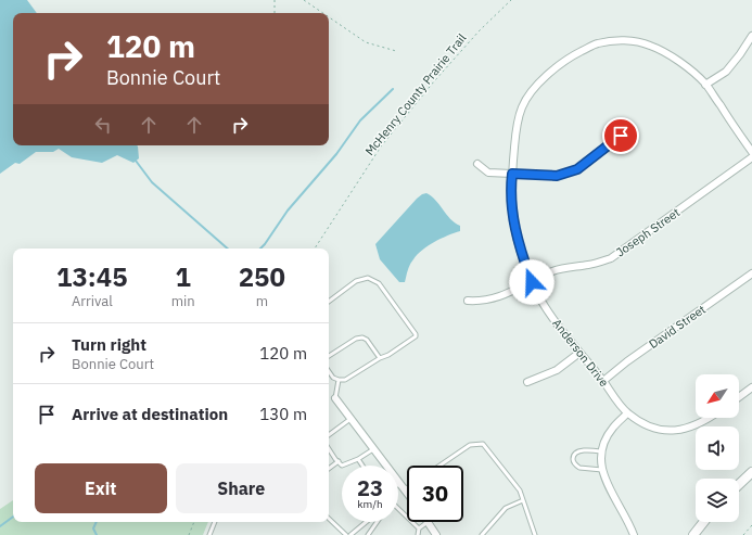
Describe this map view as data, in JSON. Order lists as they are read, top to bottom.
{
  "streets": {
    "street": ["Joseph Street", "David Street", "Anderson Drive"],
    "path": ["McHenry County Prairie Trail"]
  },
  "crossings": [
    ["Joseph Street", "Anderson Drive"],
    ["David Street", "Anderson Drive"]
  ],
  "north": "bottom left",
  "page": {
    "turn": ["120 m", "Bonnie Court"],
    "eta": [
      "13:45",
      "Arrival",
      "1",
      "min",
      "250",
      "m"
    ],
    "list": [
      {
        "name": "Turn right",
        "note": "Bonnie Court",
        "value": "120 m"
      },
      {
        "name": "Arrive at destination",
        "value": "130 m"
      }
    ],
    "buttons": ["Exit", "Share"],
    "speed": "23 km/h",
    "limit": "30"
  }
}
